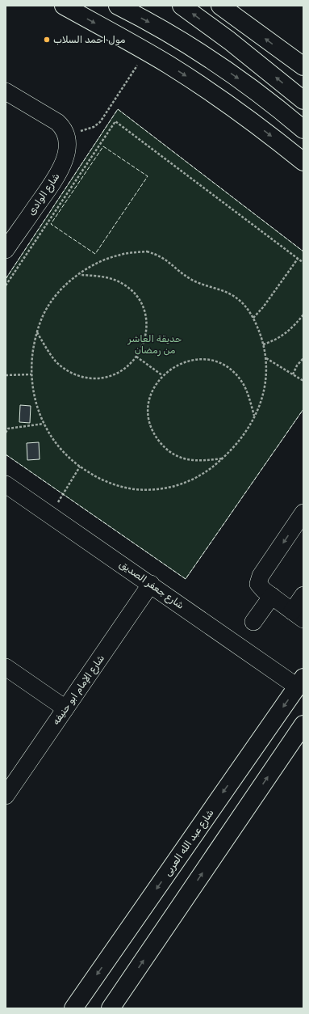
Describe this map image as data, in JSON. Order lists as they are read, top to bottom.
{
  "streets": {
    "main road": ["شارع عبد الله العربى"],
    "street": ["شارع الوادى", "شارع جعفر الصديق", "شارع الإمام ابو حنيفه"]
  },
  "crossings": [
    ["شارع جعفر الصديق", "شارع الإمام ابو حنيفه"],
    ["شارع جعفر الصديق", "شارع عبد الله العربى"]
  ],
  "parks": ["حديقة العاشر من رمضان"],
  "places": ["مول احمد السلاب"]
}
